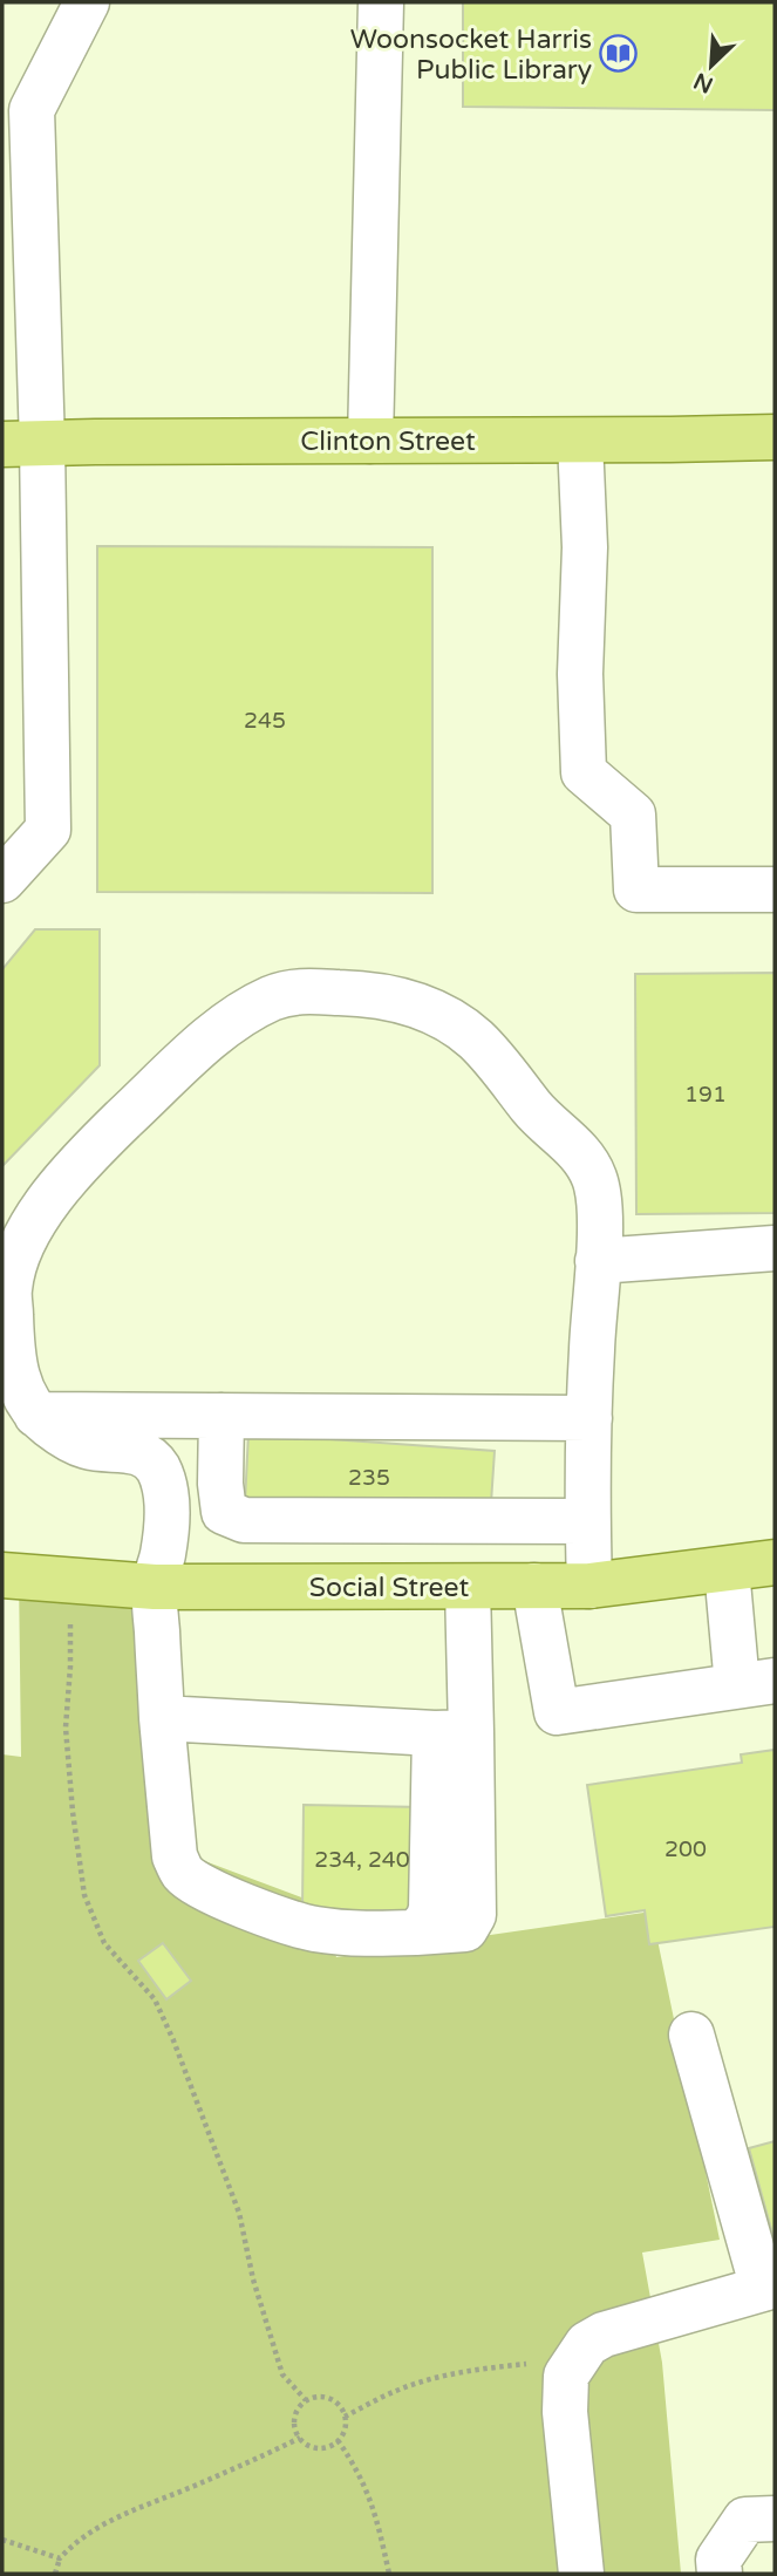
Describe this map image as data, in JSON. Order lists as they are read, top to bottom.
{
  "streets": {
    "main road": ["Clinton Street", "Social Street"]
  },
  "places": {
    "library": ["Woonsocket Harris Public Library"]
  },
  "house_numbers": [
    "245",
    "191",
    "235",
    "200",
    "234, 240"
  ],
  "north": "bottom left"
}
